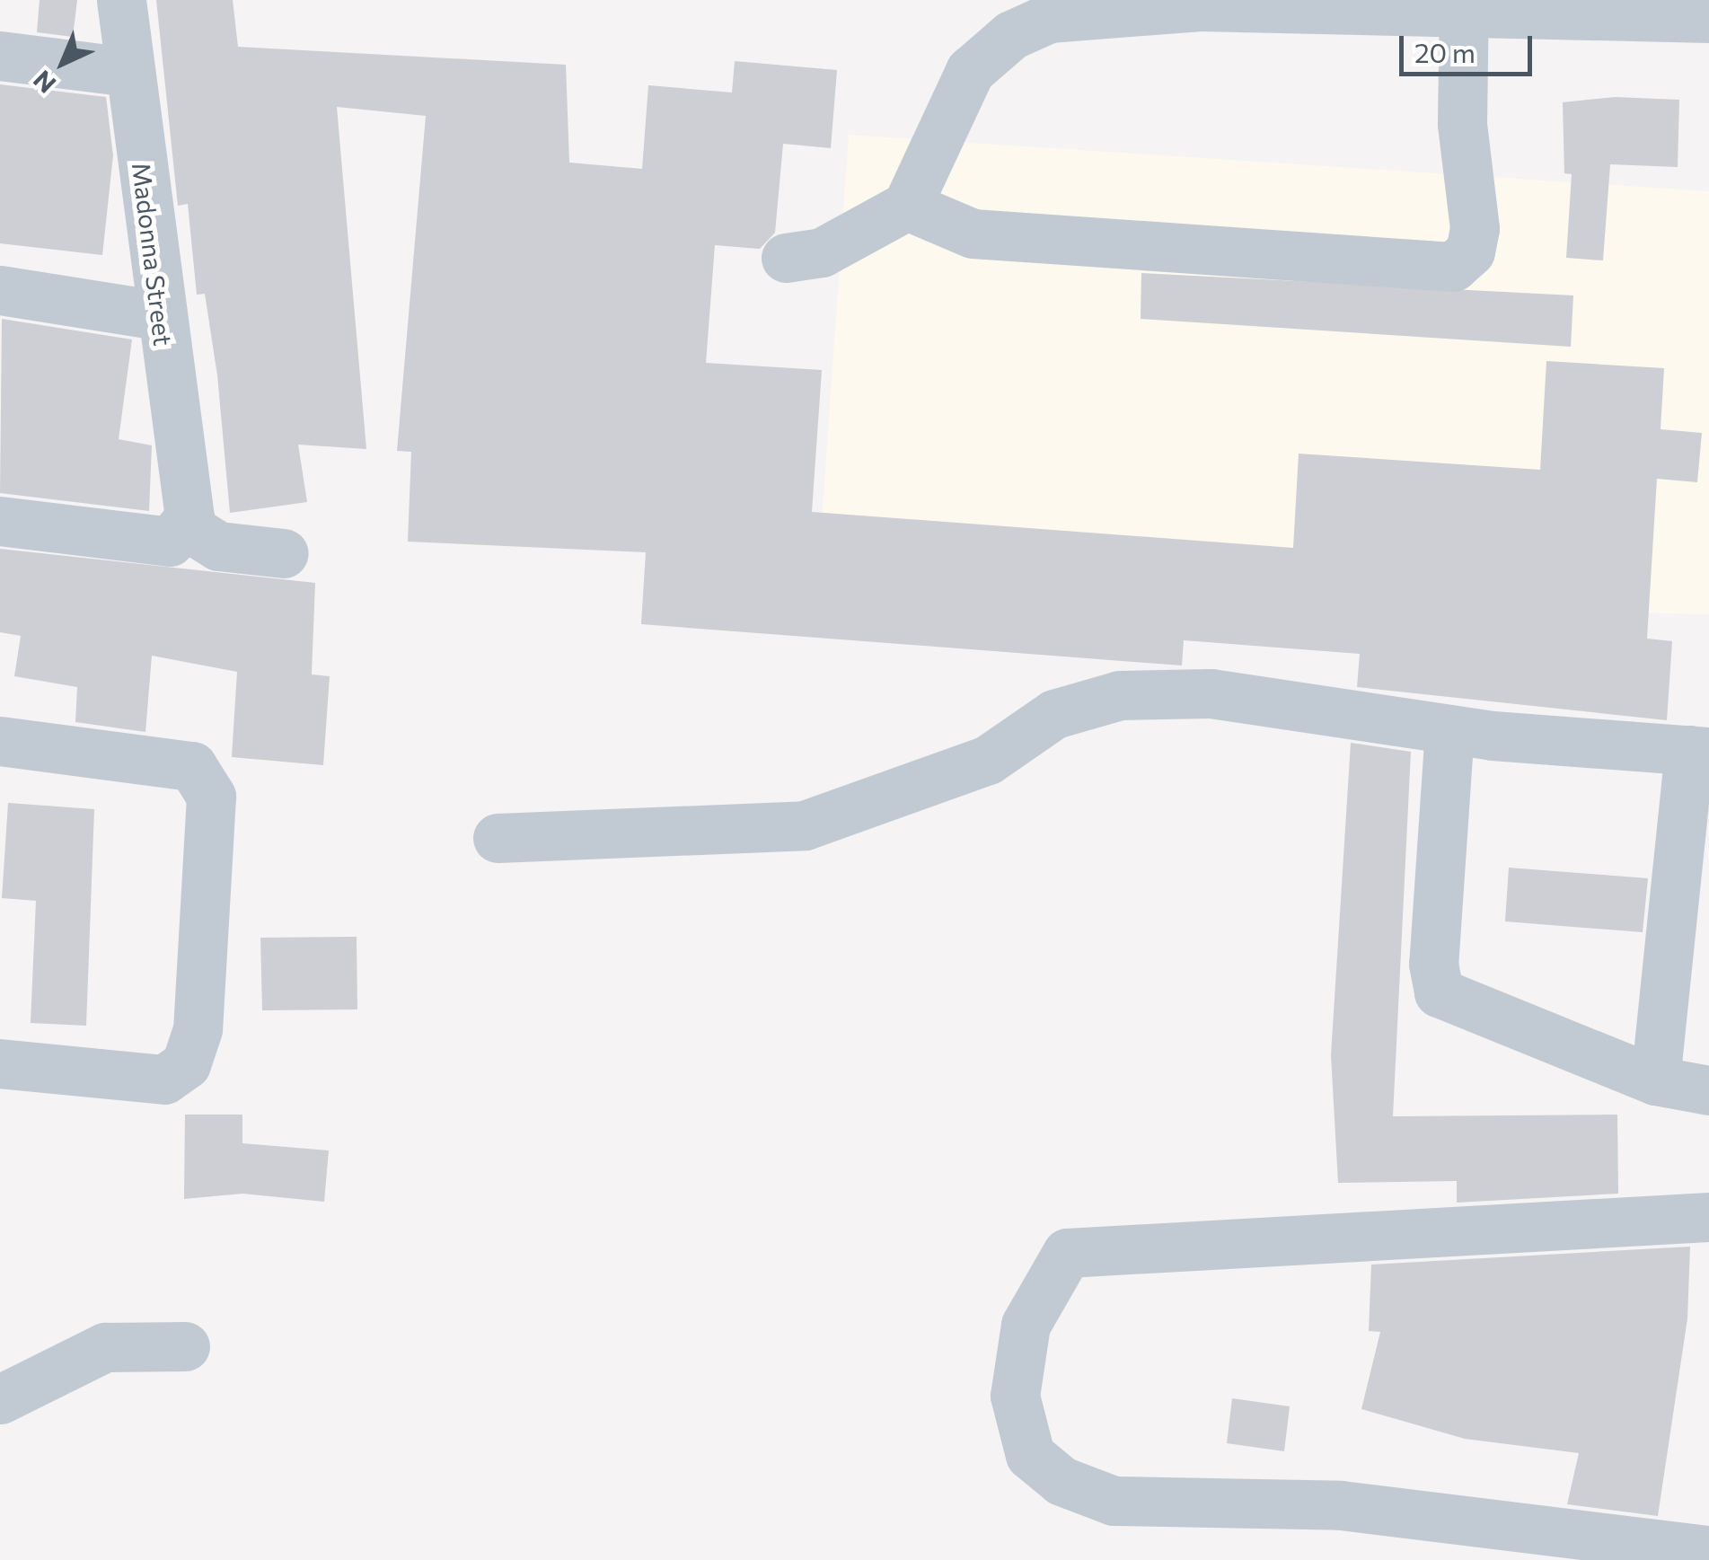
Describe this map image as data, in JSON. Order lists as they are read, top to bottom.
{
  "streets": {
    "street": ["Madonna Street"]
  },
  "scale_bar": "20 m",
  "north": "bottom left"
}
